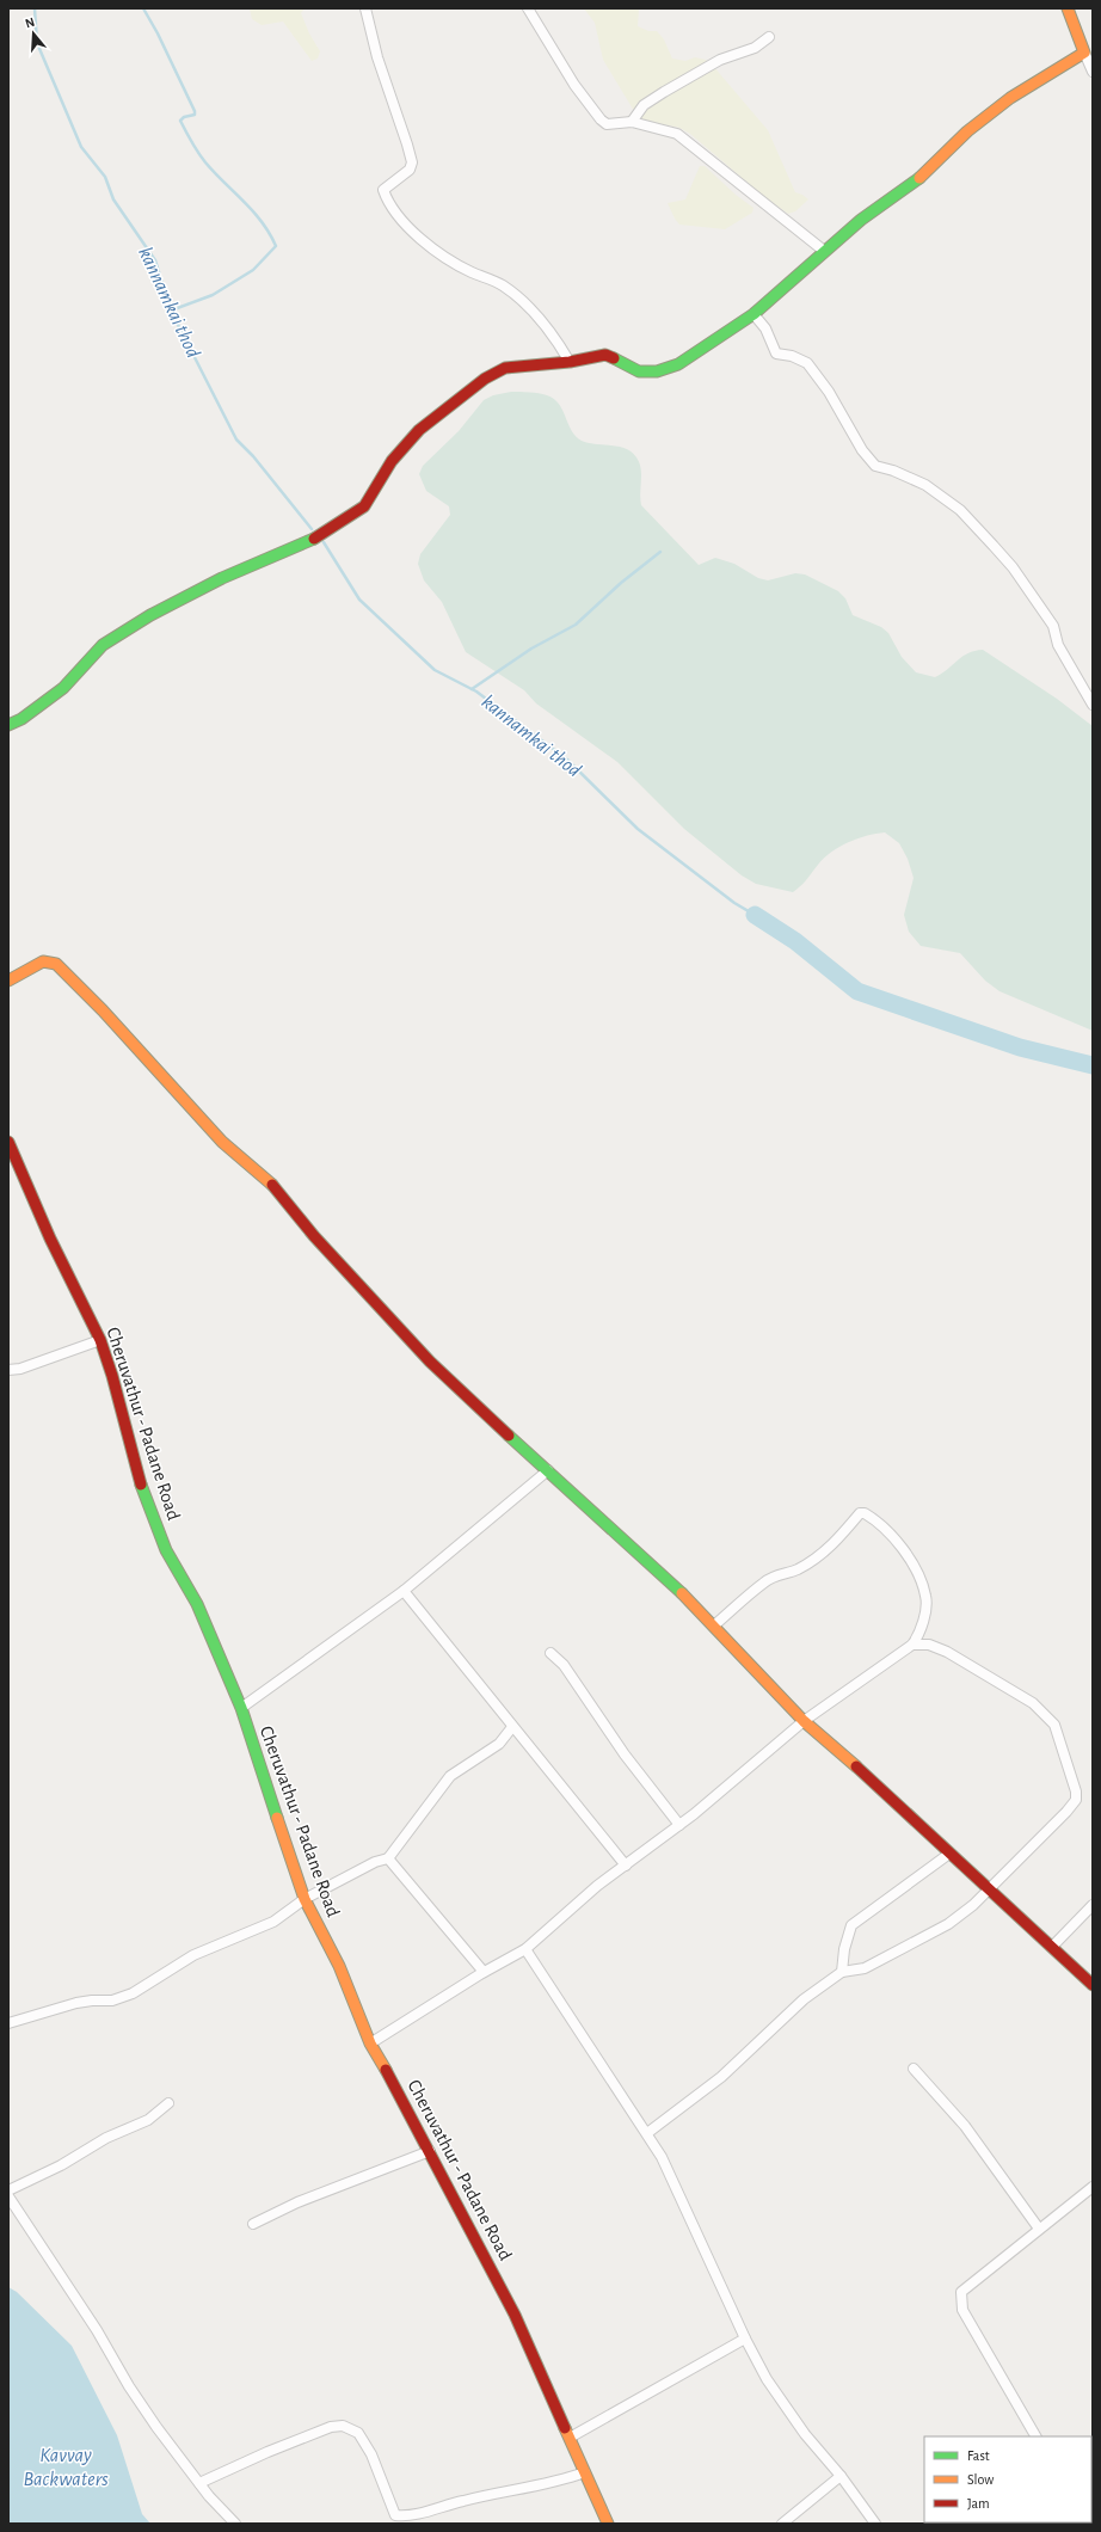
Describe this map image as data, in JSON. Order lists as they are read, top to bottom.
{
  "streets": {
    "street": ["Cheruvathur - Padane Road"]
  },
  "water": ["kannamkai thod", "Kavvay Backwaters"],
  "legend": ["Fast", "Slow", "Jam"],
  "north": "top"
}
